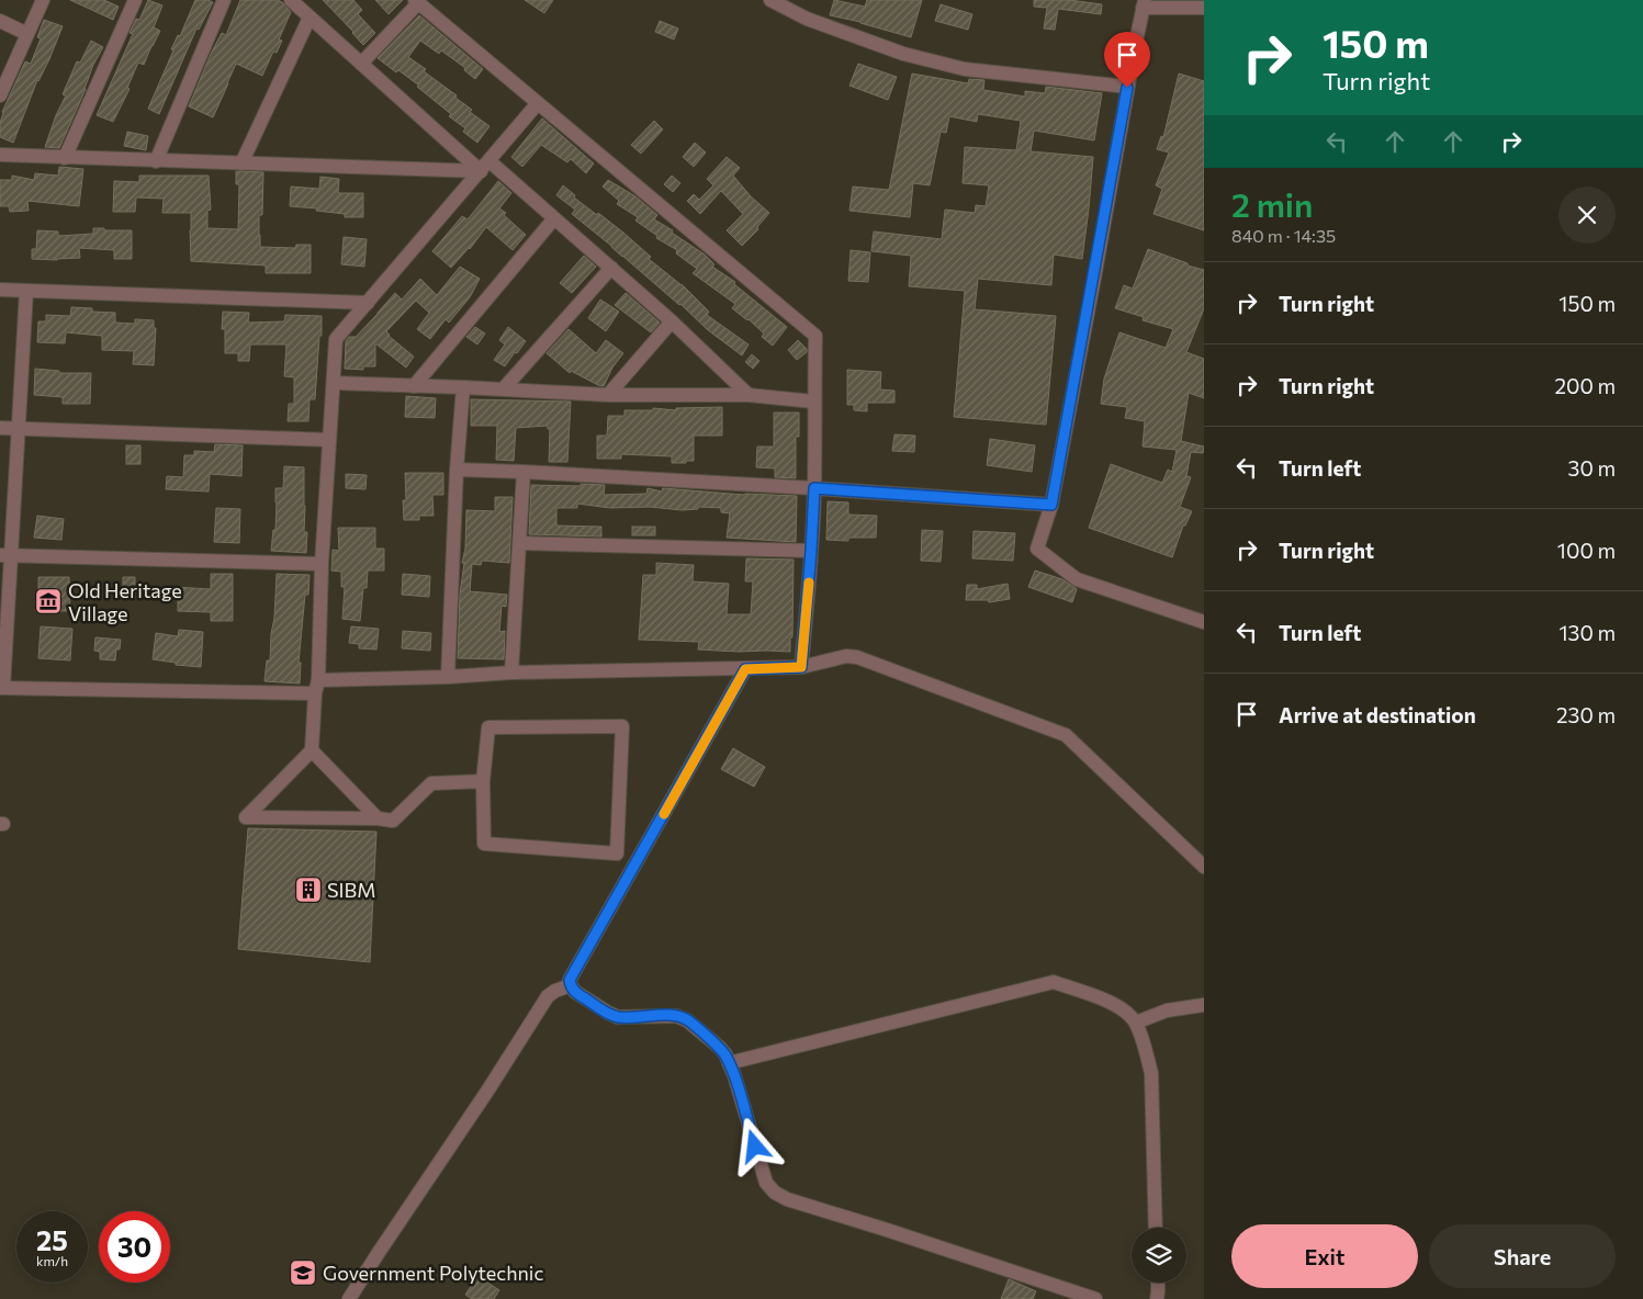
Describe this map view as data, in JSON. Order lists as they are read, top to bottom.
{
  "places": {
    "museum": ["Old Heritage Village"],
    "building": ["SIBM"],
    "school or university": ["Government Polytechnic"]
  },
  "page": {
    "turn": ["150 m", "Turn right"],
    "heading": ["2 min", "840 m · 14:35"],
    "list": [
      {
        "name": "Turn right",
        "value": "150 m"
      },
      {
        "name": "Turn right",
        "value": "200 m"
      },
      {
        "name": "Turn left",
        "value": "30 m"
      },
      {
        "name": "Turn right",
        "value": "100 m"
      },
      {
        "name": "Turn left",
        "value": "130 m"
      },
      {
        "name": "Arrive at destination",
        "value": "230 m"
      }
    ],
    "speed": "25 km/h",
    "limit": "30",
    "buttons": ["Exit", "Share"]
  }
}
